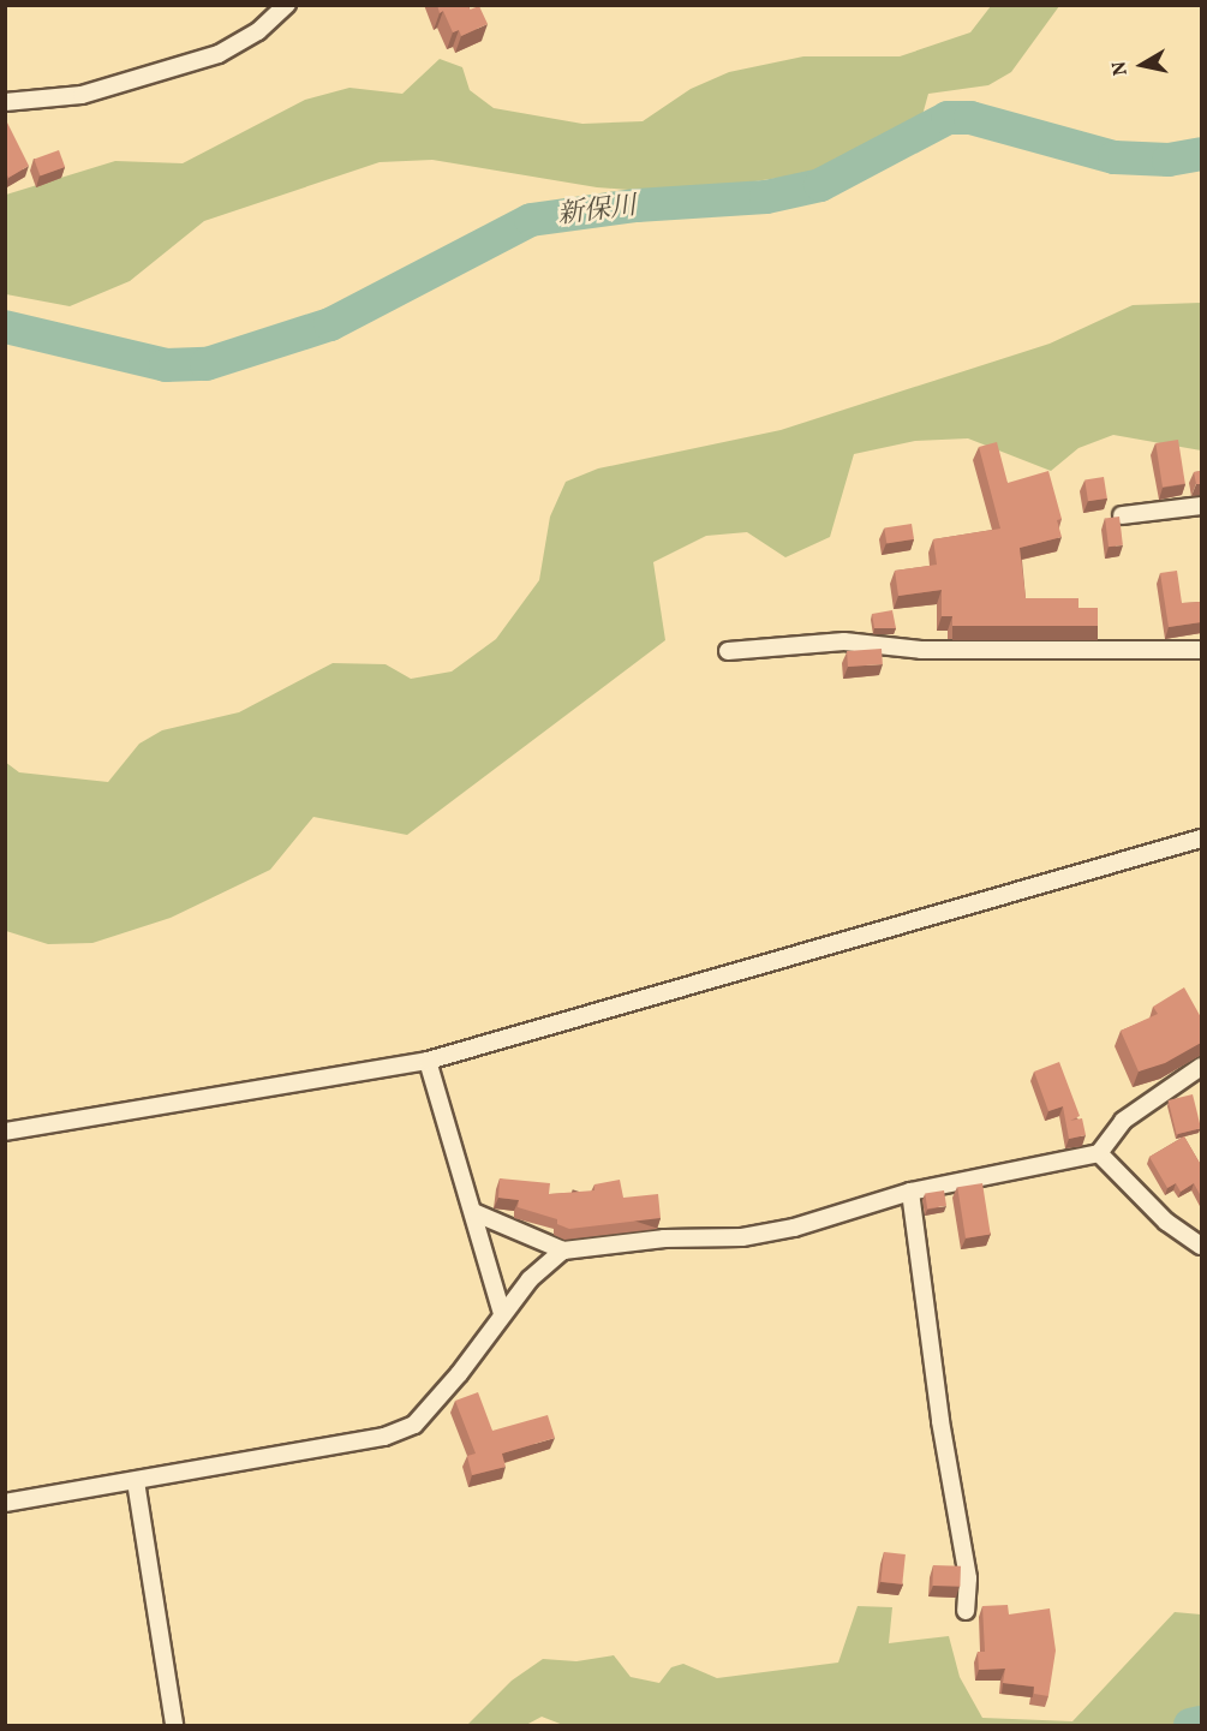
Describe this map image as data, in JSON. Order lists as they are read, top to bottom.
{
  "water": ["新保川"],
  "north": "left"
}
